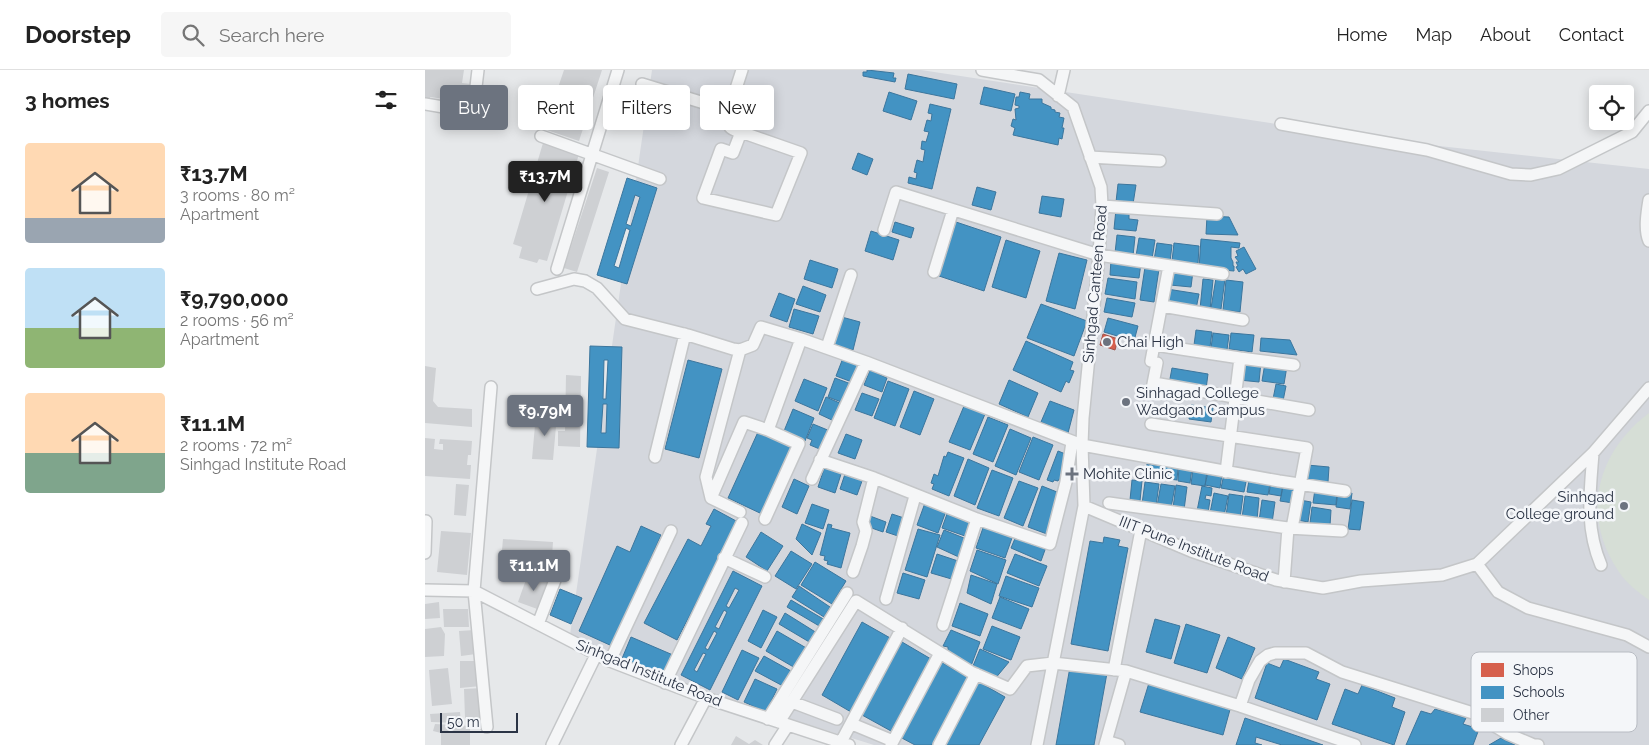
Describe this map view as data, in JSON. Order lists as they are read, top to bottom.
{
  "streets": {
    "street": ["Sinhgad Canteen Road", "IIIT Pune Institute Road", "Sinhgad Institute Road"]
  },
  "places": {
    "other": ["Chai High", "Sinhagad College Wadgaon Campus", "Sinhgad College ground"],
    "health": ["Mohite Clinic"]
  },
  "legend": ["Shops", "Schools", "Other"],
  "scale_bar": "50 m",
  "page": {
    "header": "Doorstep",
    "search": "Search here",
    "nav": [
      "Home",
      "Map",
      "About",
      "Contact"
    ],
    "heading": "3 homes",
    "chip": [
      "Buy",
      "Rent",
      "Filters",
      "New"
    ],
    "list": [
      {
        "name": "₹13.7M",
        "note": "3 rooms · 80 m² · Apartment"
      },
      {
        "name": "₹9,790,000",
        "note": "2 rooms · 56 m² · Apartment"
      },
      {
        "name": "₹11.1M",
        "note": "2 rooms · 72 m² · Sinhgad Institute Road"
      }
    ],
    "price": ["₹13.7M", "₹9.79M", "₹11.1M"],
    "scale": "50 m"
  }
}
